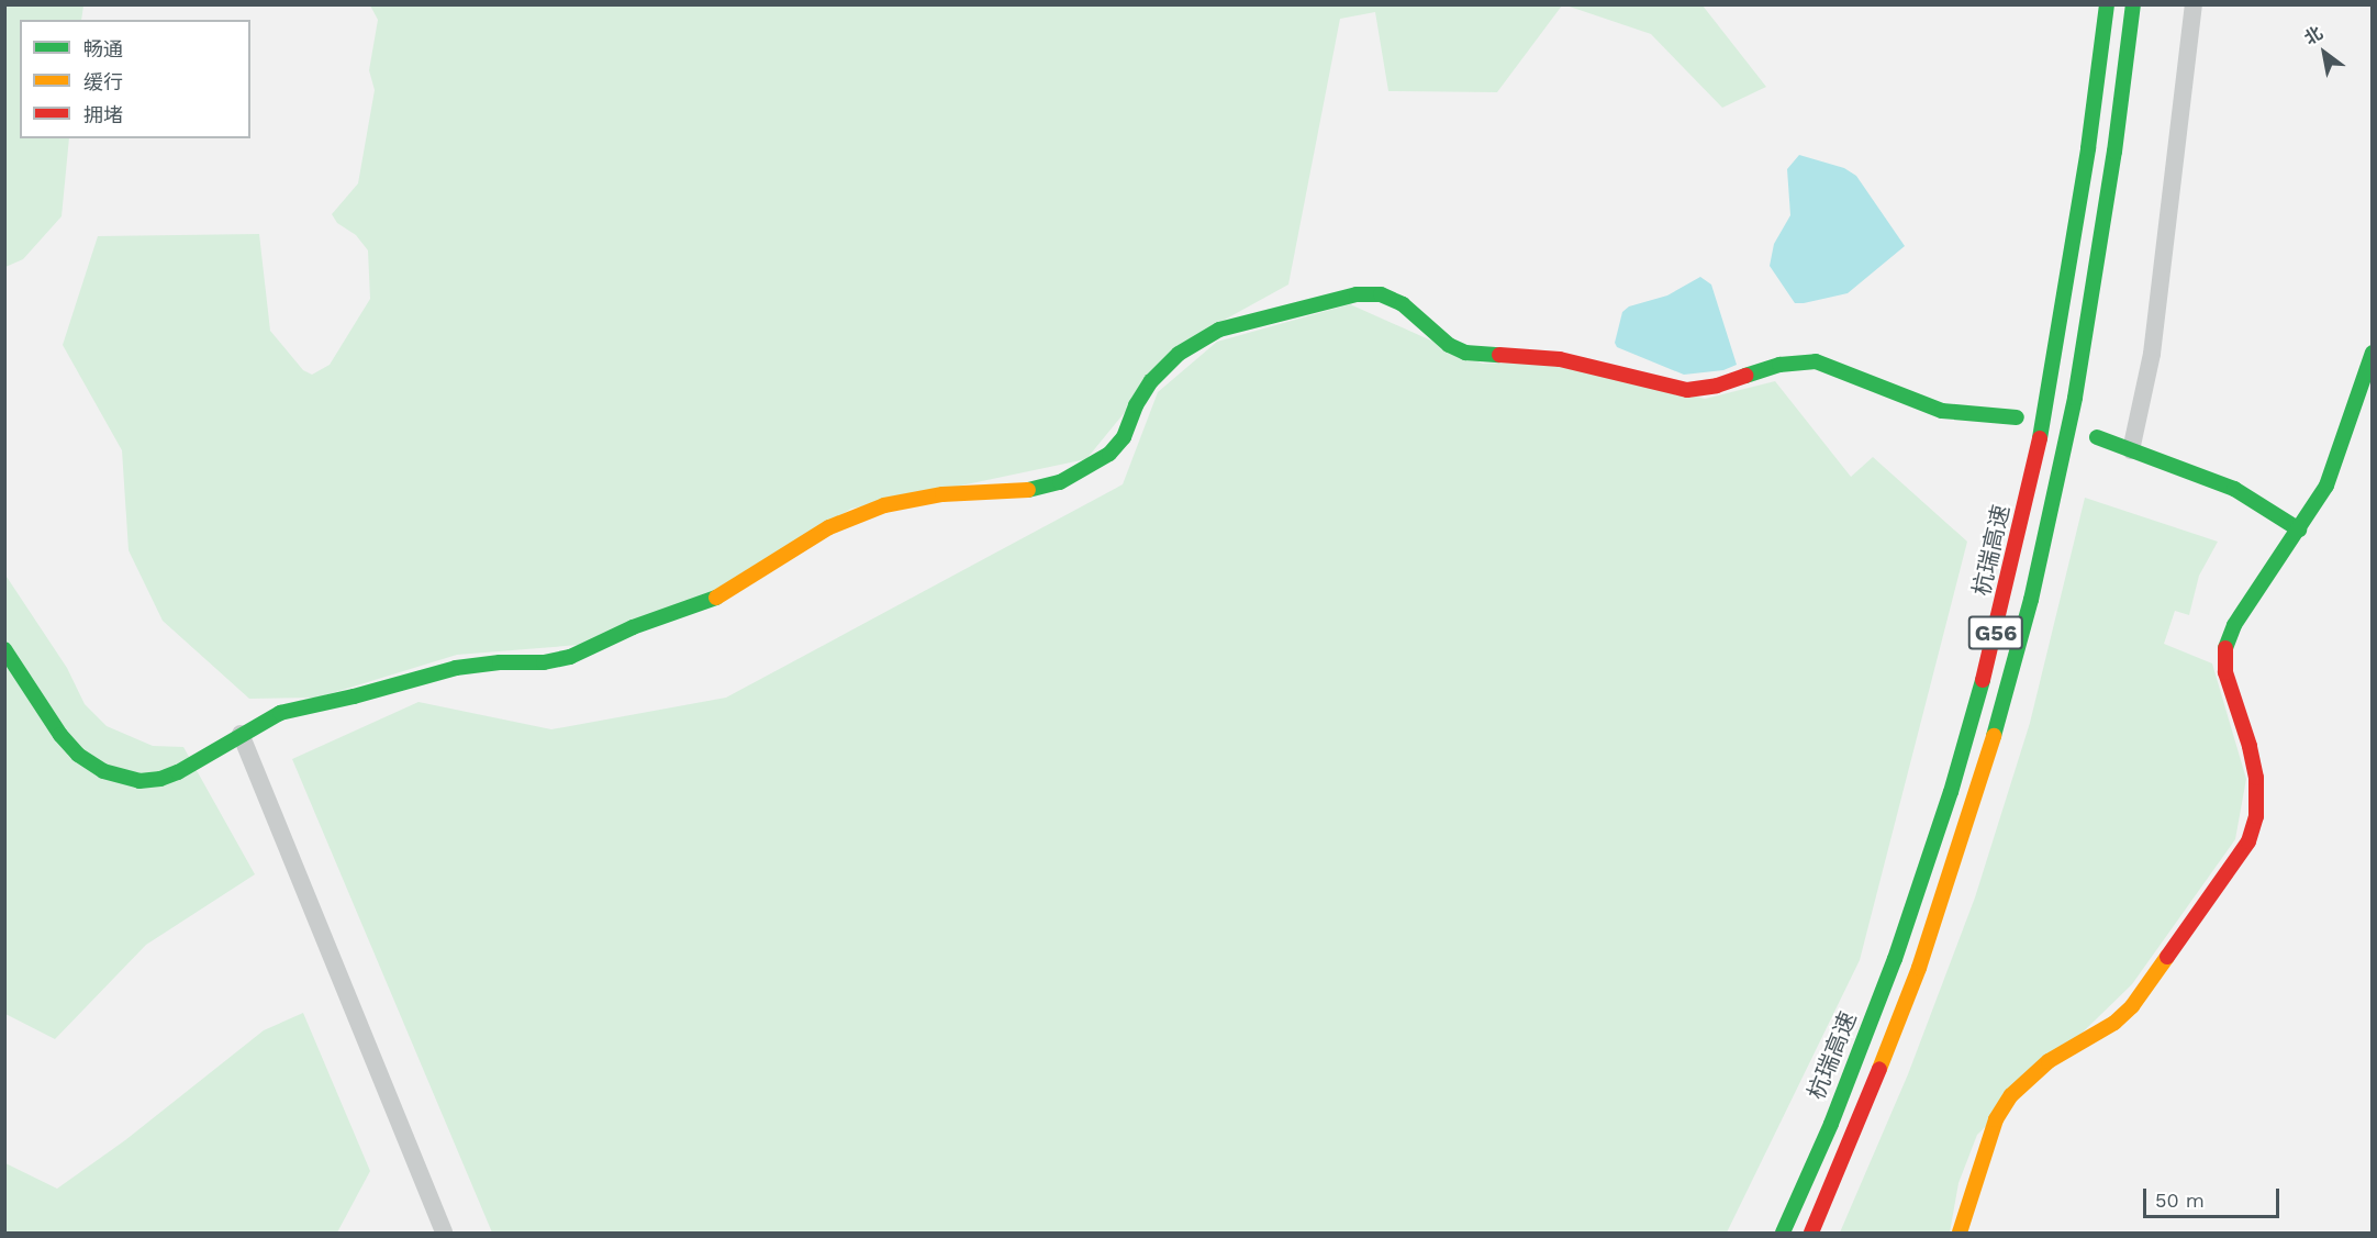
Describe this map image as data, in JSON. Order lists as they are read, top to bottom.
{
  "streets": {
    "main road": ["杭瑞高速", "G56"]
  },
  "legend": ["畅通", "缓行", "拥堵"],
  "scale_bar": "50 m",
  "north": "top left"
}
